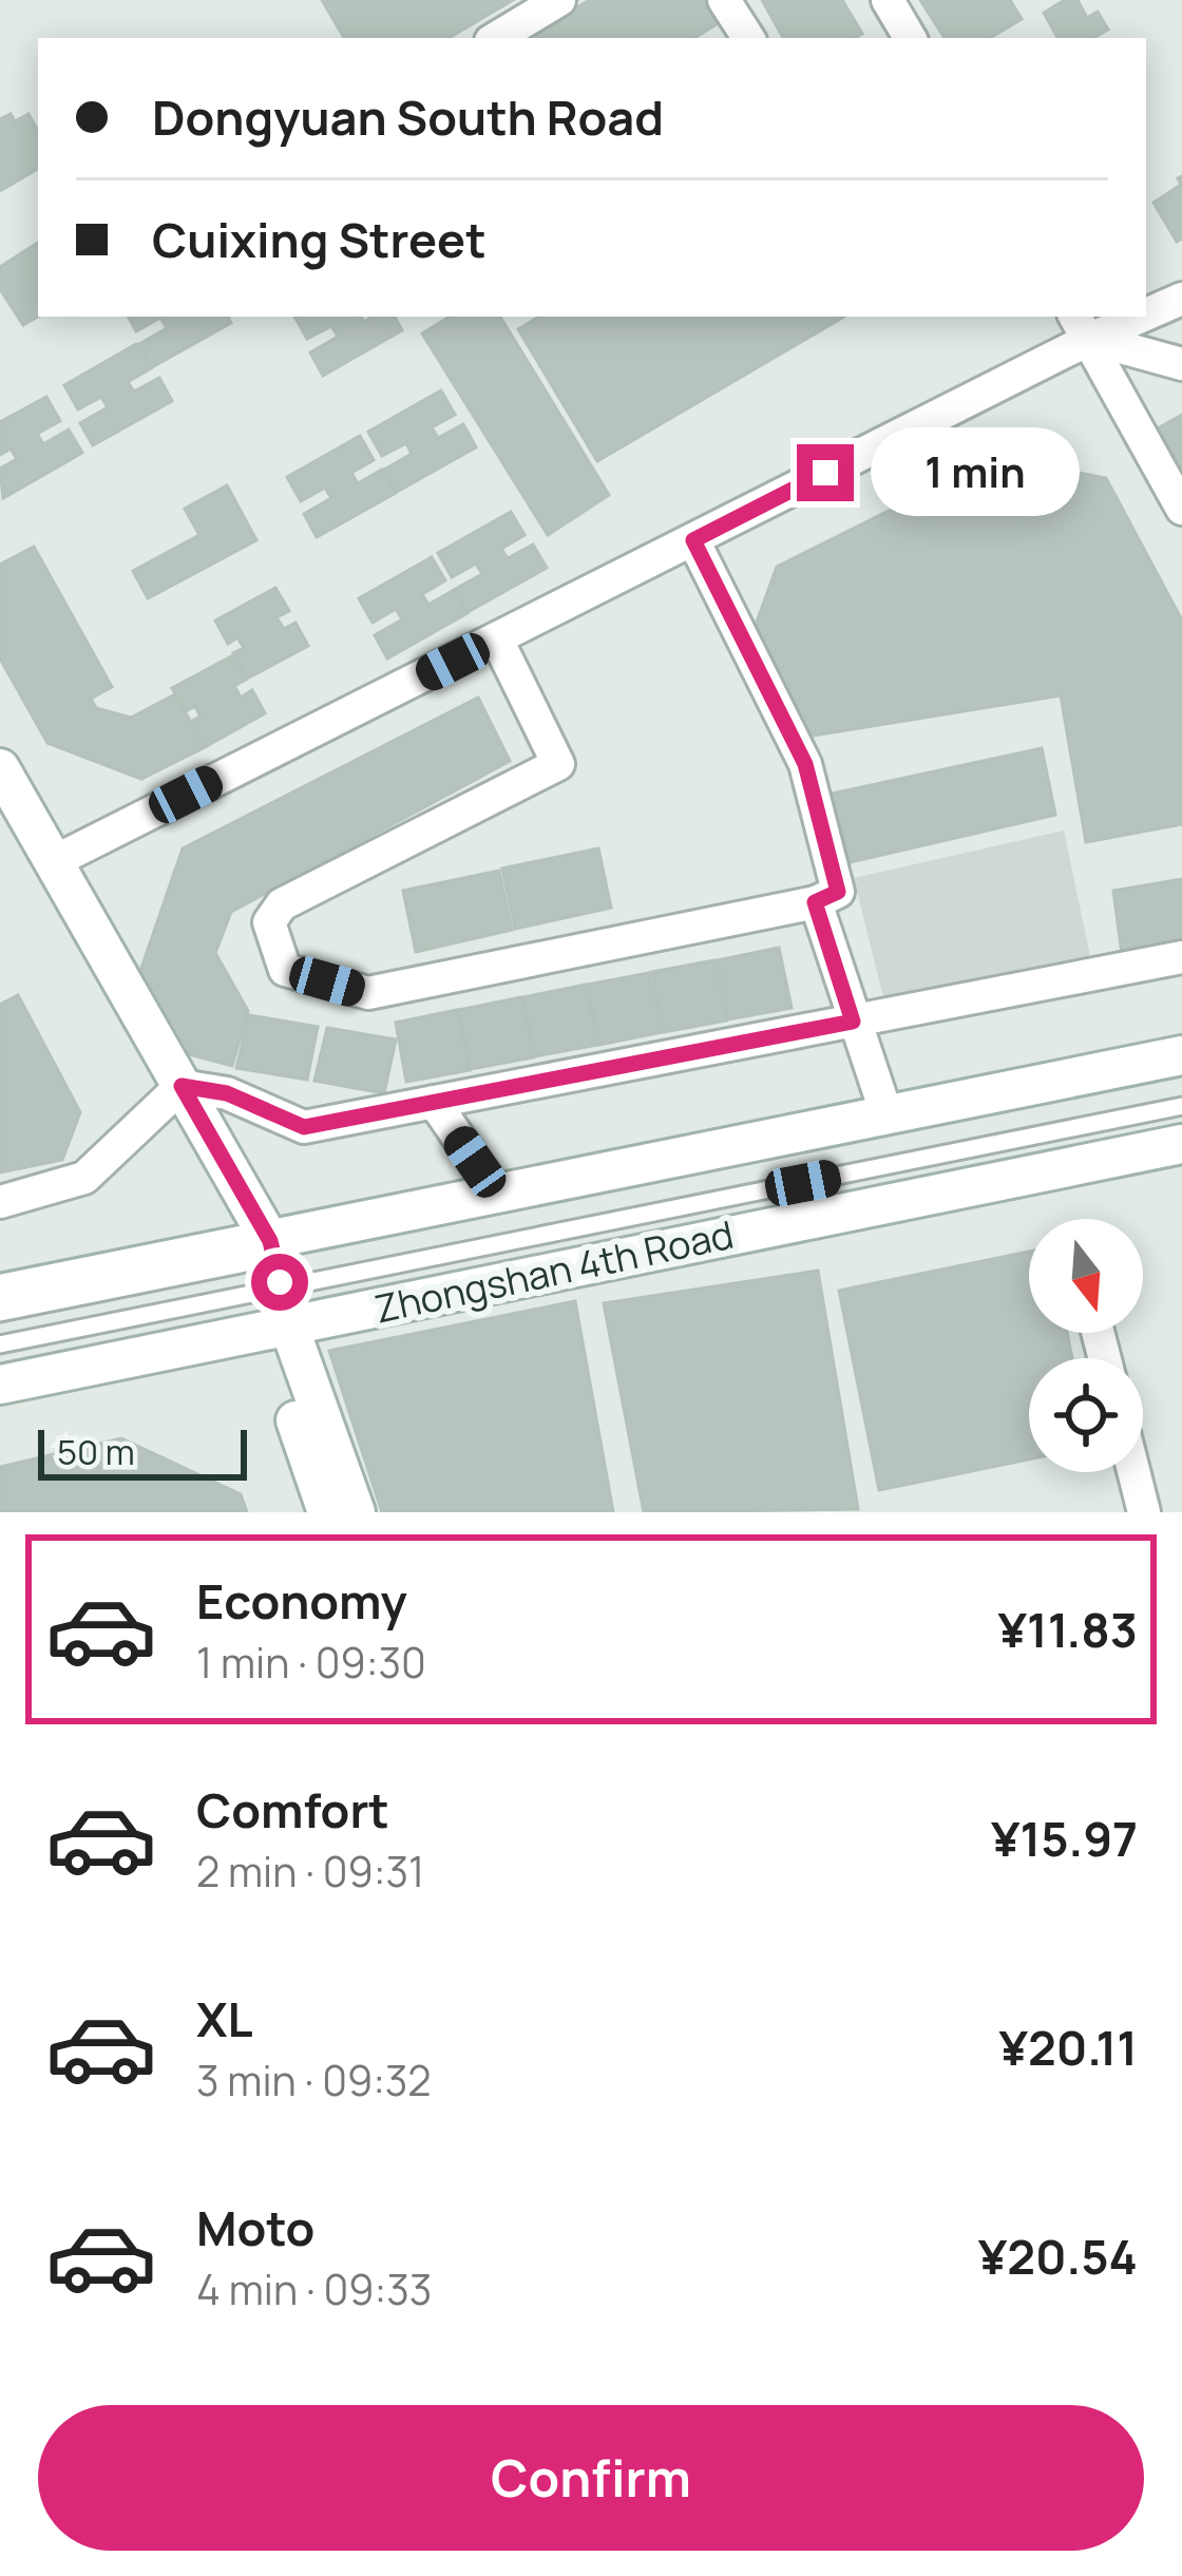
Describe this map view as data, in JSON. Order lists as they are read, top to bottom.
{
  "streets": {
    "main road": ["Zhongshan 4th Road"]
  },
  "scale_bar": "50 m",
  "north": "bottom",
  "page": {
    "banner": ["Dongyuan South Road", "Cuixing Street"],
    "bubble": "1 min",
    "scale": "50 m",
    "list": [
      {
        "name": "Economy",
        "note": "1 min · 09:30",
        "value": "¥11.83"
      },
      {
        "name": "Comfort",
        "note": "2 min · 09:31",
        "value": "¥15.97"
      },
      {
        "name": "XL",
        "note": "3 min · 09:32",
        "value": "¥20.11"
      },
      {
        "name": "Moto",
        "note": "4 min · 09:33",
        "value": "¥20.54"
      }
    ],
    "buttons": "Confirm"
  }
}
